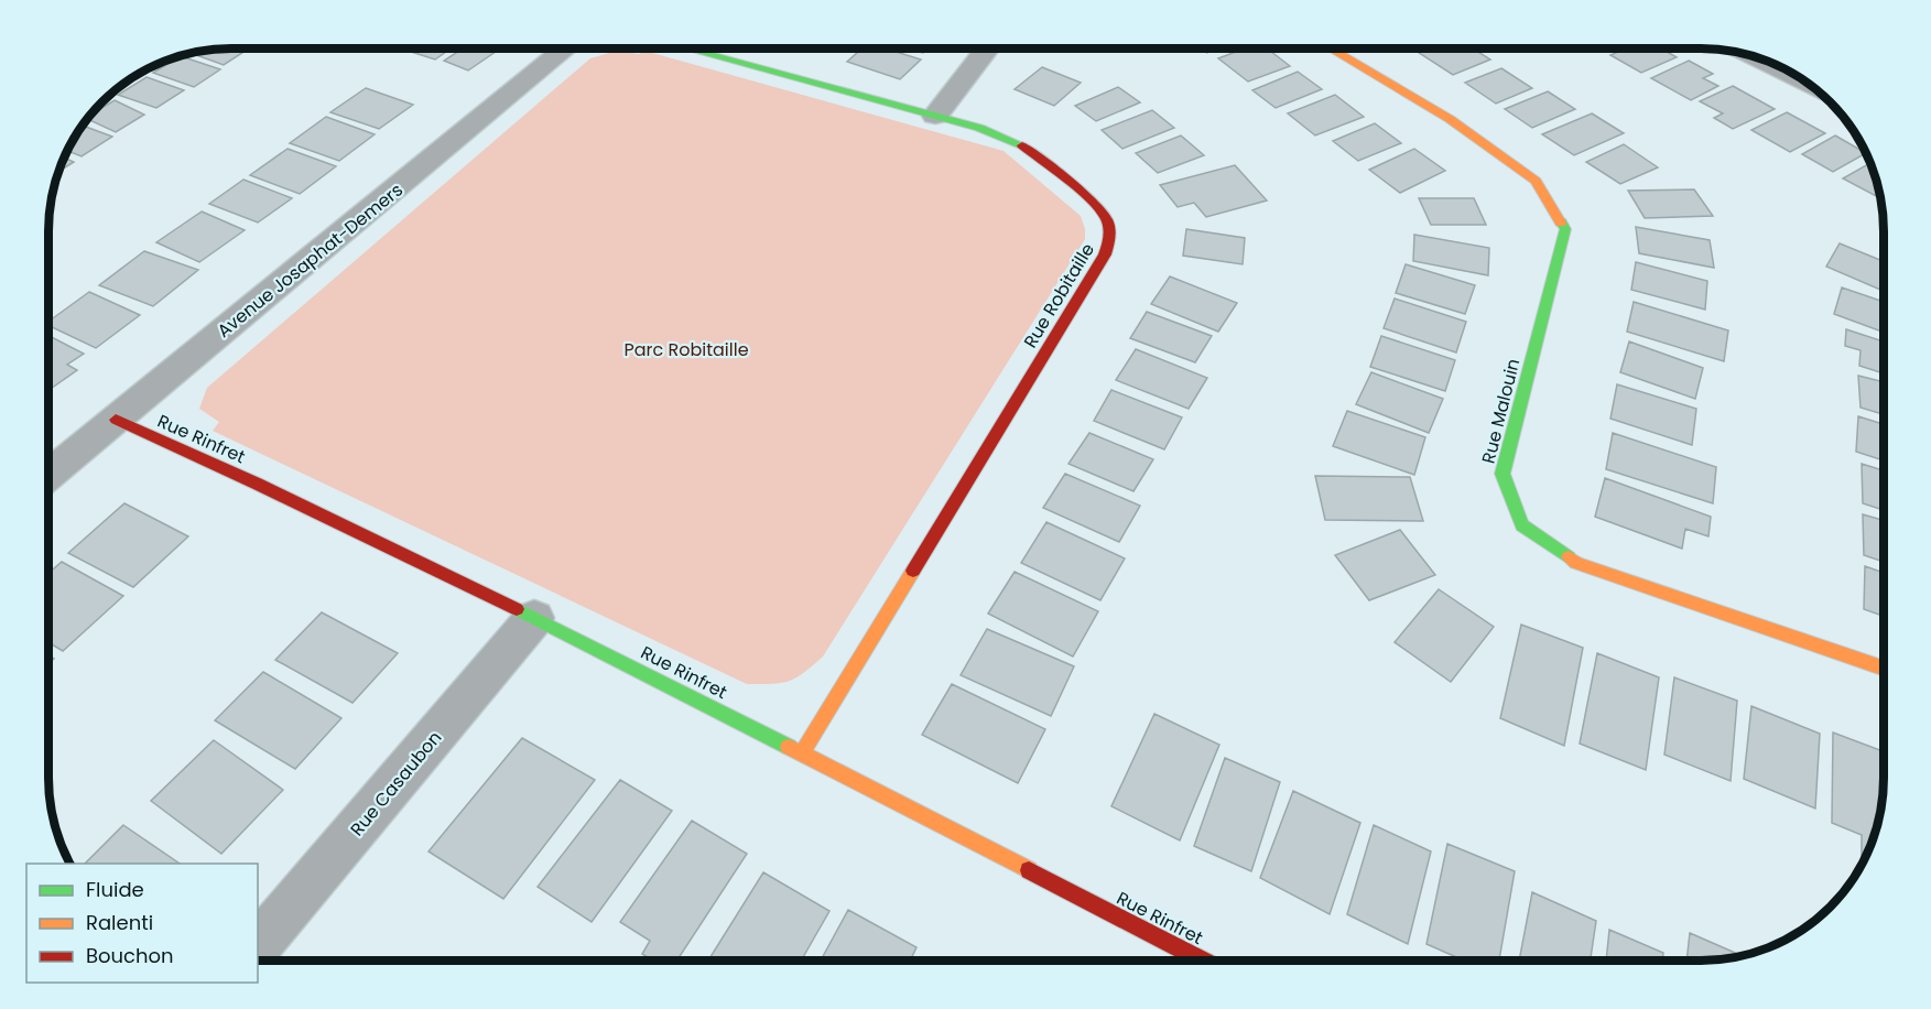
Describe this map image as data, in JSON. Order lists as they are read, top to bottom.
{
  "streets": {
    "street": [
      "Avenue Josaphat-Demers",
      "Rue Robitaille",
      "Rue Malouin",
      "Rue Rinfret",
      "Rue Casaubon"
    ]
  },
  "crossings": [
    ["Avenue Josaphat-Demers", "Rue Rinfret"],
    ["Rue Robitaille", "Rue Rinfret"],
    ["Rue Rinfret", "Rue Casaubon"]
  ],
  "parks": ["Parc Robitaille"],
  "legend": ["Fluide", "Ralenti", "Bouchon"]
}
